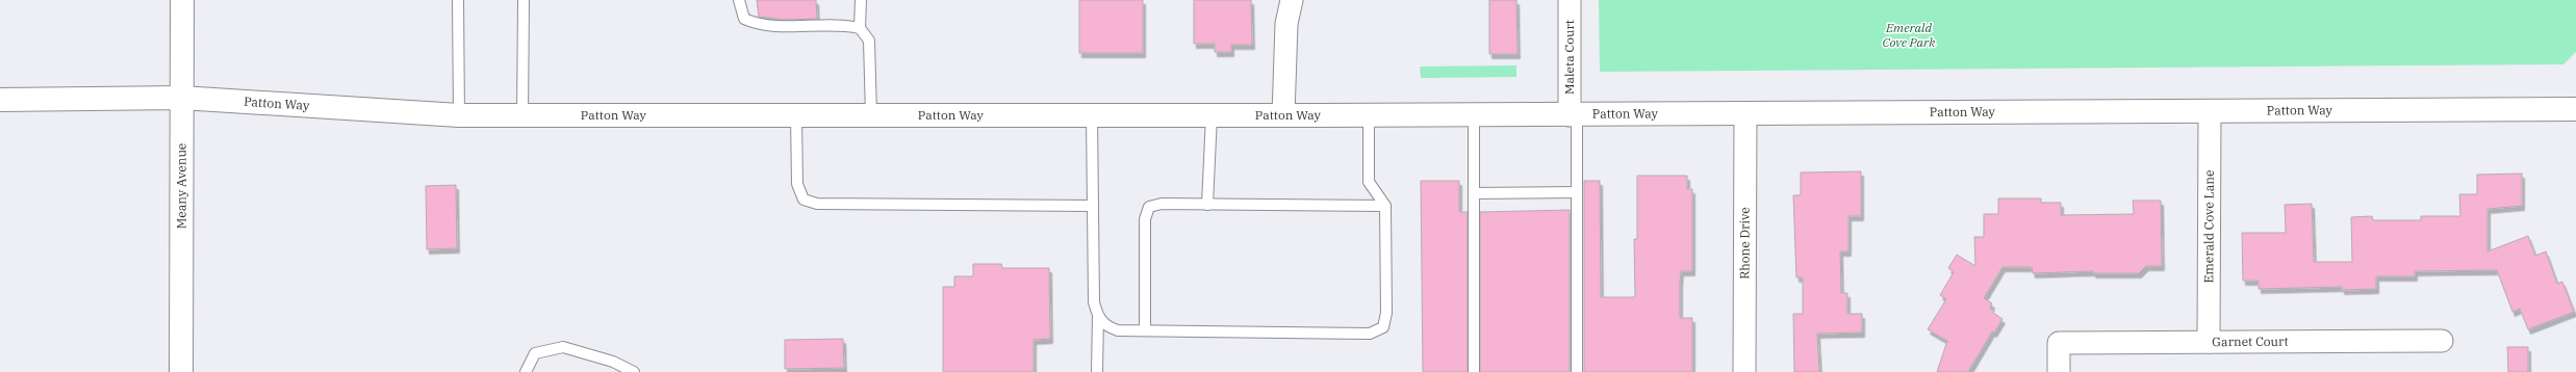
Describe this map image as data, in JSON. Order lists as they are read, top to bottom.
{
  "streets": {
    "street": [
      "Maleta Court",
      "Patton Way",
      "Meany Avenue",
      "Emerald Cove Lane",
      "Rhone Drive",
      "Garnet Court"
    ]
  },
  "crossings": [
    ["Maleta Court", "Patton Way"],
    ["Patton Way", "Meany Avenue"],
    ["Patton Way", "Emerald Cove Lane"],
    ["Patton Way", "Rhone Drive"],
    ["Emerald Cove Lane", "Garnet Court"]
  ],
  "parks": ["Emerald Cove Park"]
}
